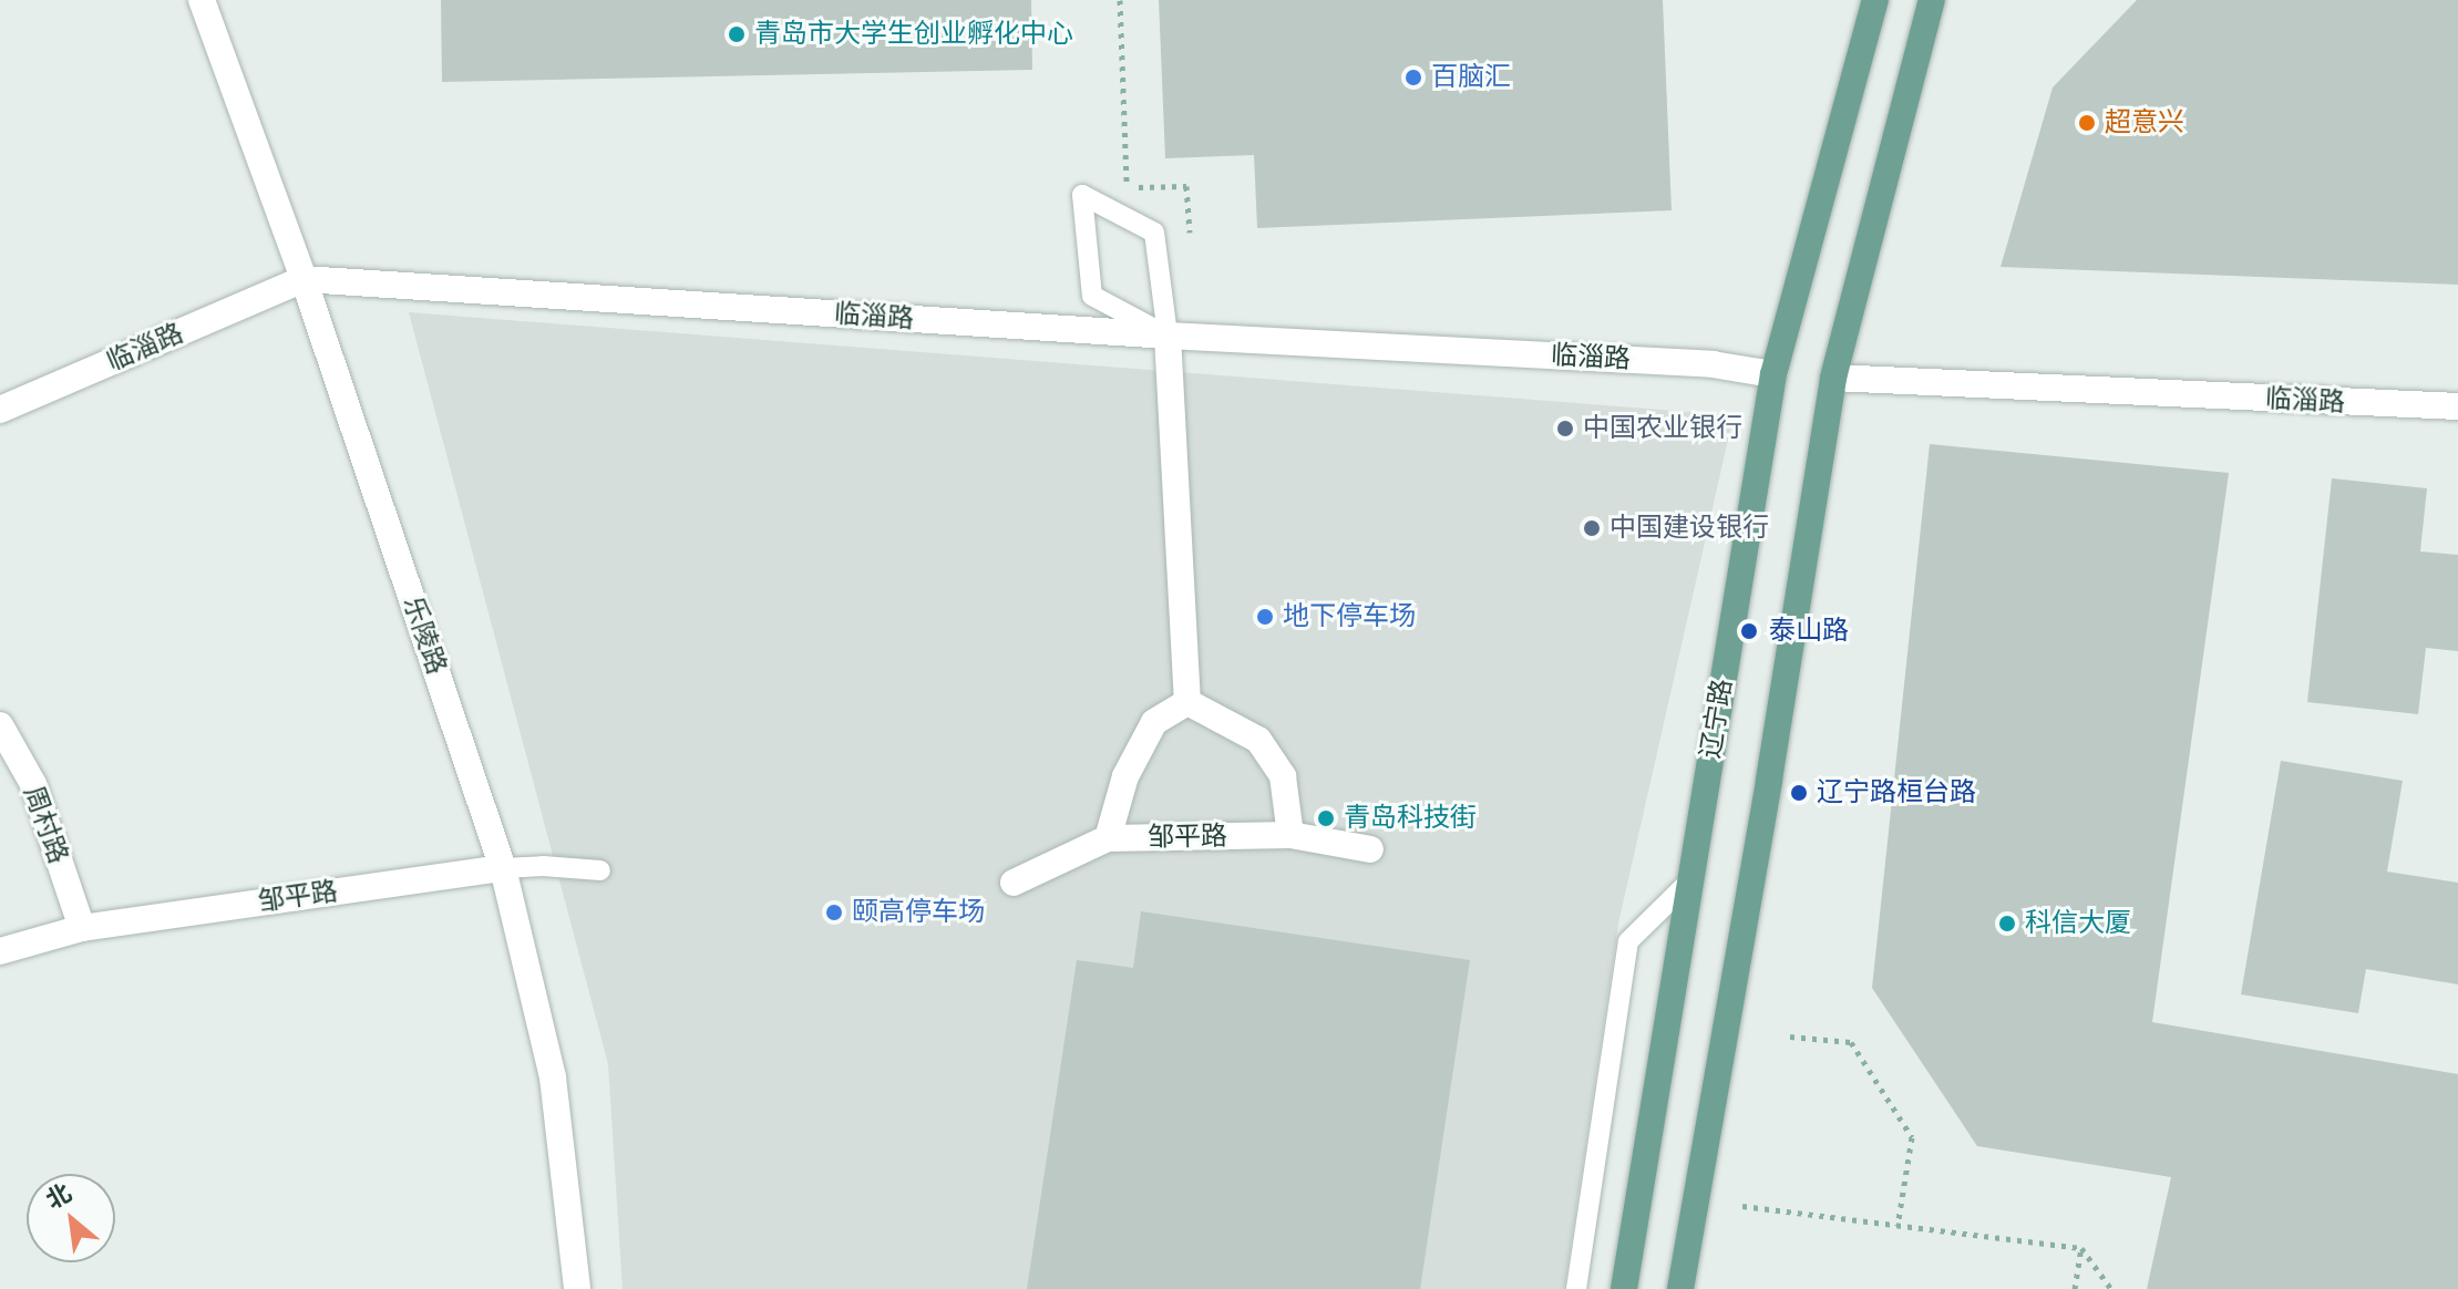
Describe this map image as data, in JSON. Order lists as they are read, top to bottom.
{
  "streets": {
    "main road": ["辽宁路"],
    "street": [
      "临淄路",
      "乐陵路",
      "周村路",
      "邹平路"
    ]
  },
  "crossings": [
    ["临淄路", "乐陵路"],
    ["临淄路", "辽宁路"],
    ["乐陵路", "邹平路"],
    ["周村路", "邹平路"]
  ],
  "places": [
    "青岛市大学生创业孵化中心",
    "百脑汇",
    "超意兴",
    "中国农业银行",
    "中国建设银行",
    "地下停车场",
    "泰山路",
    "辽宁路桓台路",
    "青岛科技街",
    "颐高停车场",
    "科信大厦"
  ],
  "north": "top left"
}
